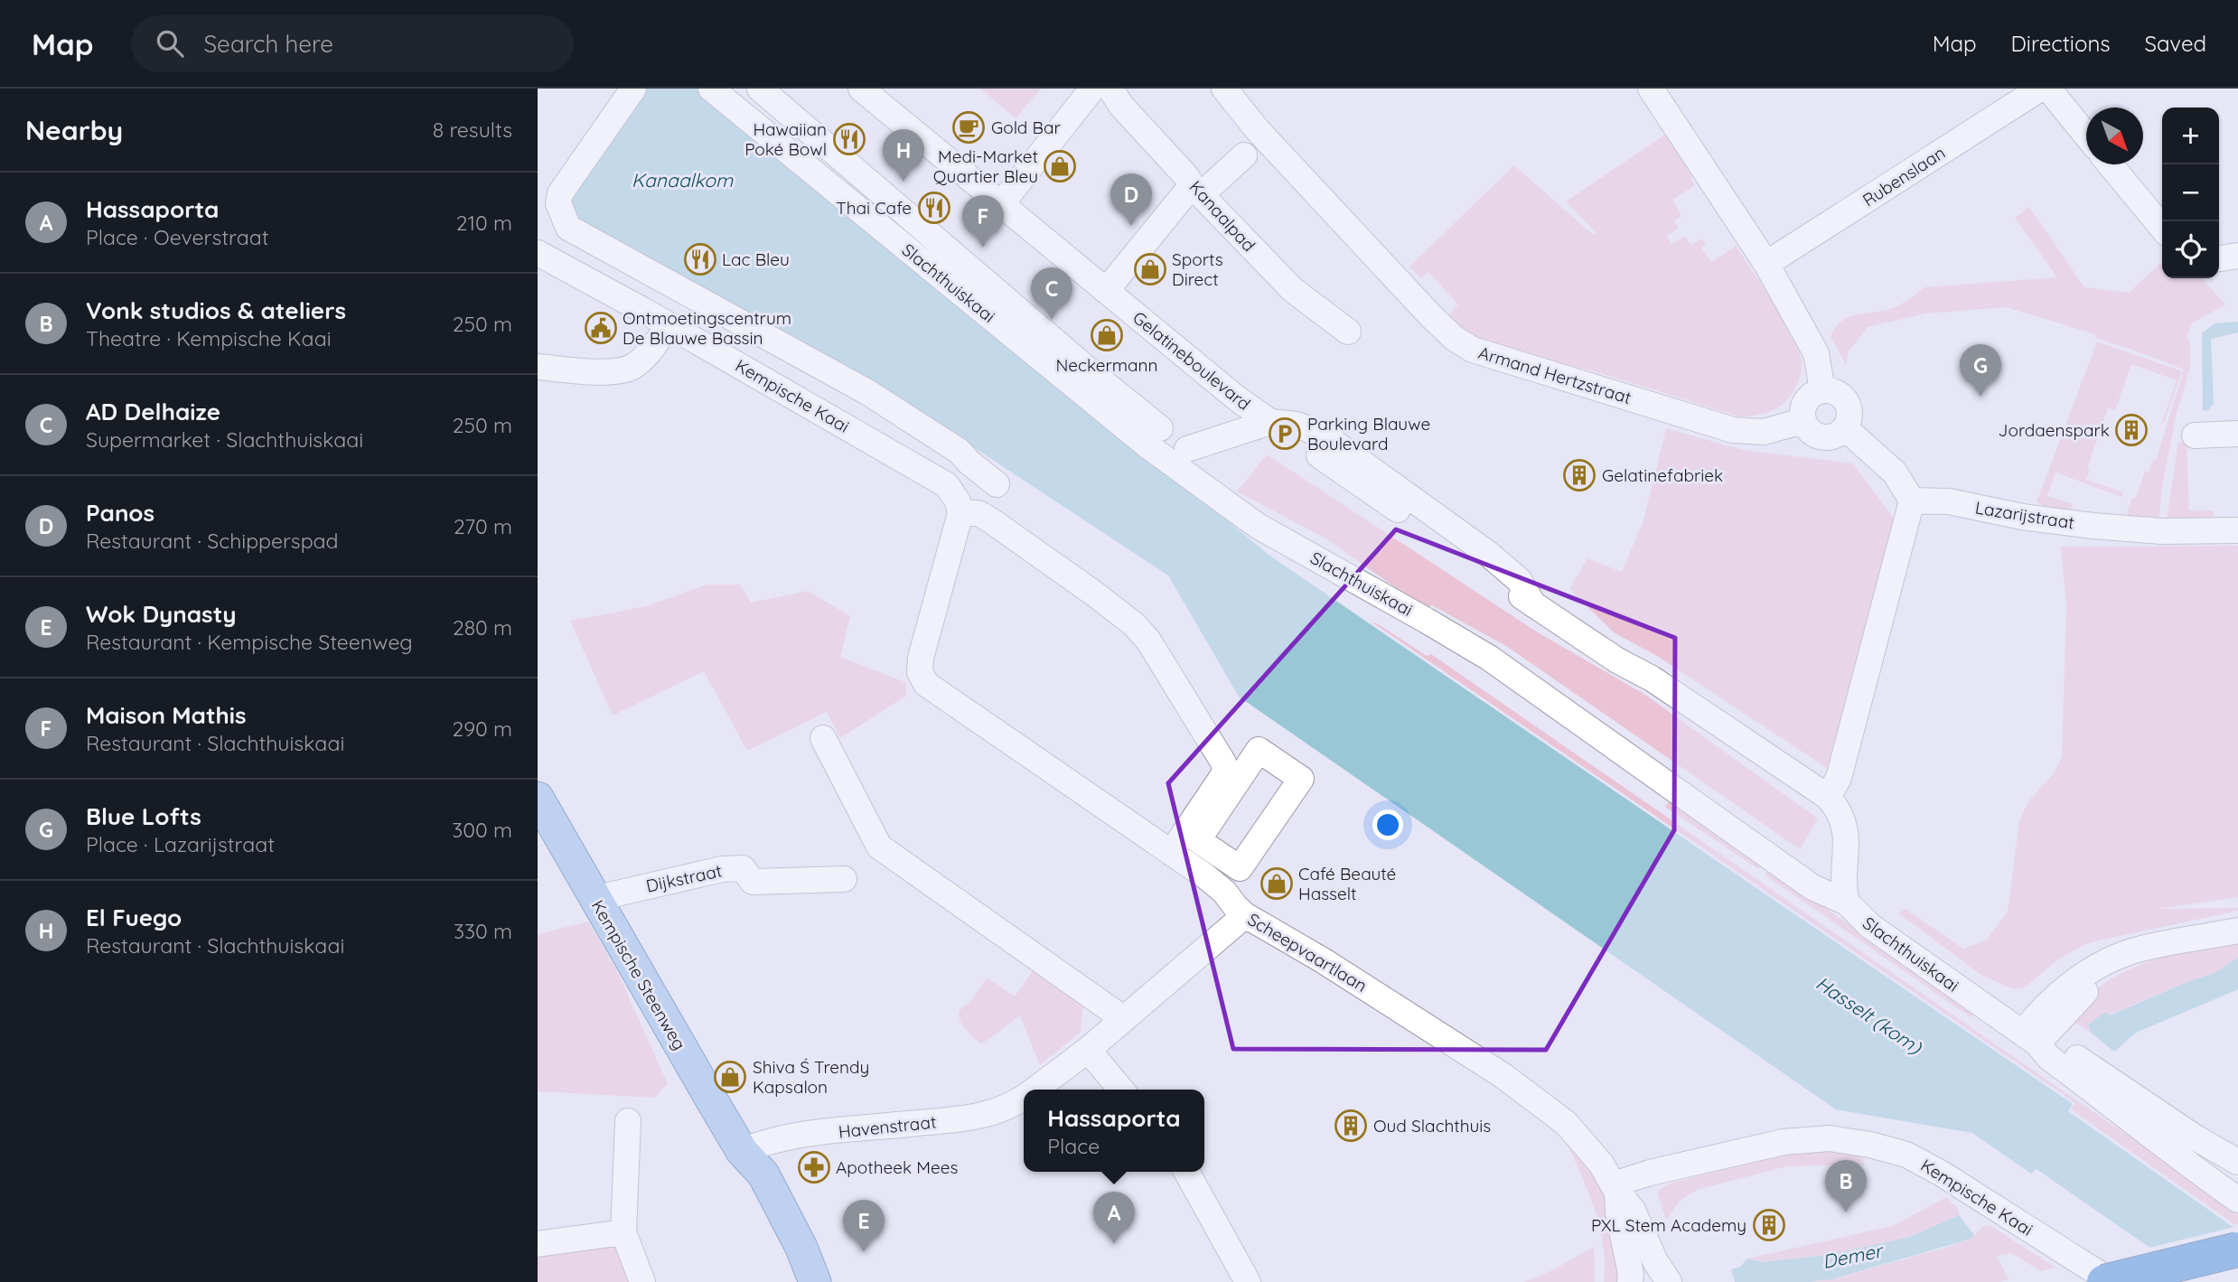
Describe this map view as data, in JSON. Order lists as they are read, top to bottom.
{
  "streets": {
    "main road": ["Kempische Steenweg"],
    "street": [
      "Rubenslaan",
      "Kanaalpad",
      "Slachthuiskaai",
      "Gelatineboulevard",
      "Armand Hertzstraat",
      "Kempische Kaai",
      "Lazarijstraat",
      "Dijkstraat",
      "Scheepvaartlaan",
      "Havenstraat"
    ]
  },
  "crossings": [
    ["Kempische Kaai", "Scheepvaartlaan"],
    ["Dijkstraat", "Kempische Steenweg"],
    ["Scheepvaartlaan", "Havenstraat"],
    ["Kempische Steenweg", "Havenstraat"]
  ],
  "water": ["Kanaalkom", "Hasselt (kom)", "Demer"],
  "places": {
    "cafe": ["Gold Bar"],
    "restaurant": ["Hawaiian Poké Bowl", "Thai Cafe", "Lac Bleu"],
    "shop": [
      "Medi-Market Quartier Bleu",
      "Sports Direct",
      "Neckermann",
      "Café Beauté Hasselt",
      "Shiva Ś Trendy Kapsalon"
    ],
    "public building": ["Ontmoetingscentrum De Blauwe Bassin"],
    "building": [
      "Jordaenspark",
      "Gelatinefabriek",
      "Oud Slachthuis",
      "PXL Stem Academy"
    ],
    "parking": ["Parking Blauwe Boulevard"],
    "pharmacy": ["Apotheek Mees"]
  },
  "north": "bottom right",
  "page": {
    "header": "Map",
    "search": "Search here",
    "nav": ["Map", "Directions", "Saved"],
    "heading": ["Nearby", "8 results"],
    "map_buttons": ["+", "−"],
    "pins": [
      "H",
      "D",
      "F",
      "C",
      "G",
      "B",
      "A",
      "E"
    ],
    "list": [
      {
        "mark": "A",
        "name": "Hassaporta",
        "note": "Place · Oeverstraat",
        "value": "210 m"
      },
      {
        "mark": "B",
        "name": "Vonk studios & ateliers",
        "note": "Theatre · Kempische Kaai",
        "value": "250 m"
      },
      {
        "mark": "C",
        "name": "AD Delhaize",
        "note": "Supermarket · Slachthuiskaai",
        "value": "250 m"
      },
      {
        "mark": "D",
        "name": "Panos",
        "note": "Restaurant · Schipperspad",
        "value": "270 m"
      },
      {
        "mark": "E",
        "name": "Wok Dynasty",
        "note": "Restaurant · Kempische Steenweg",
        "value": "280 m"
      },
      {
        "mark": "F",
        "name": "Maison Mathis",
        "note": "Restaurant · Slachthuiskaai",
        "value": "290 m"
      },
      {
        "mark": "G",
        "name": "Blue Lofts",
        "note": "Place · Lazarijstraat",
        "value": "300 m"
      },
      {
        "mark": "H",
        "name": "El Fuego",
        "note": "Restaurant · Slachthuiskaai",
        "value": "330 m"
      }
    ],
    "popup": ["Hassaporta", "Place"]
  }
}
